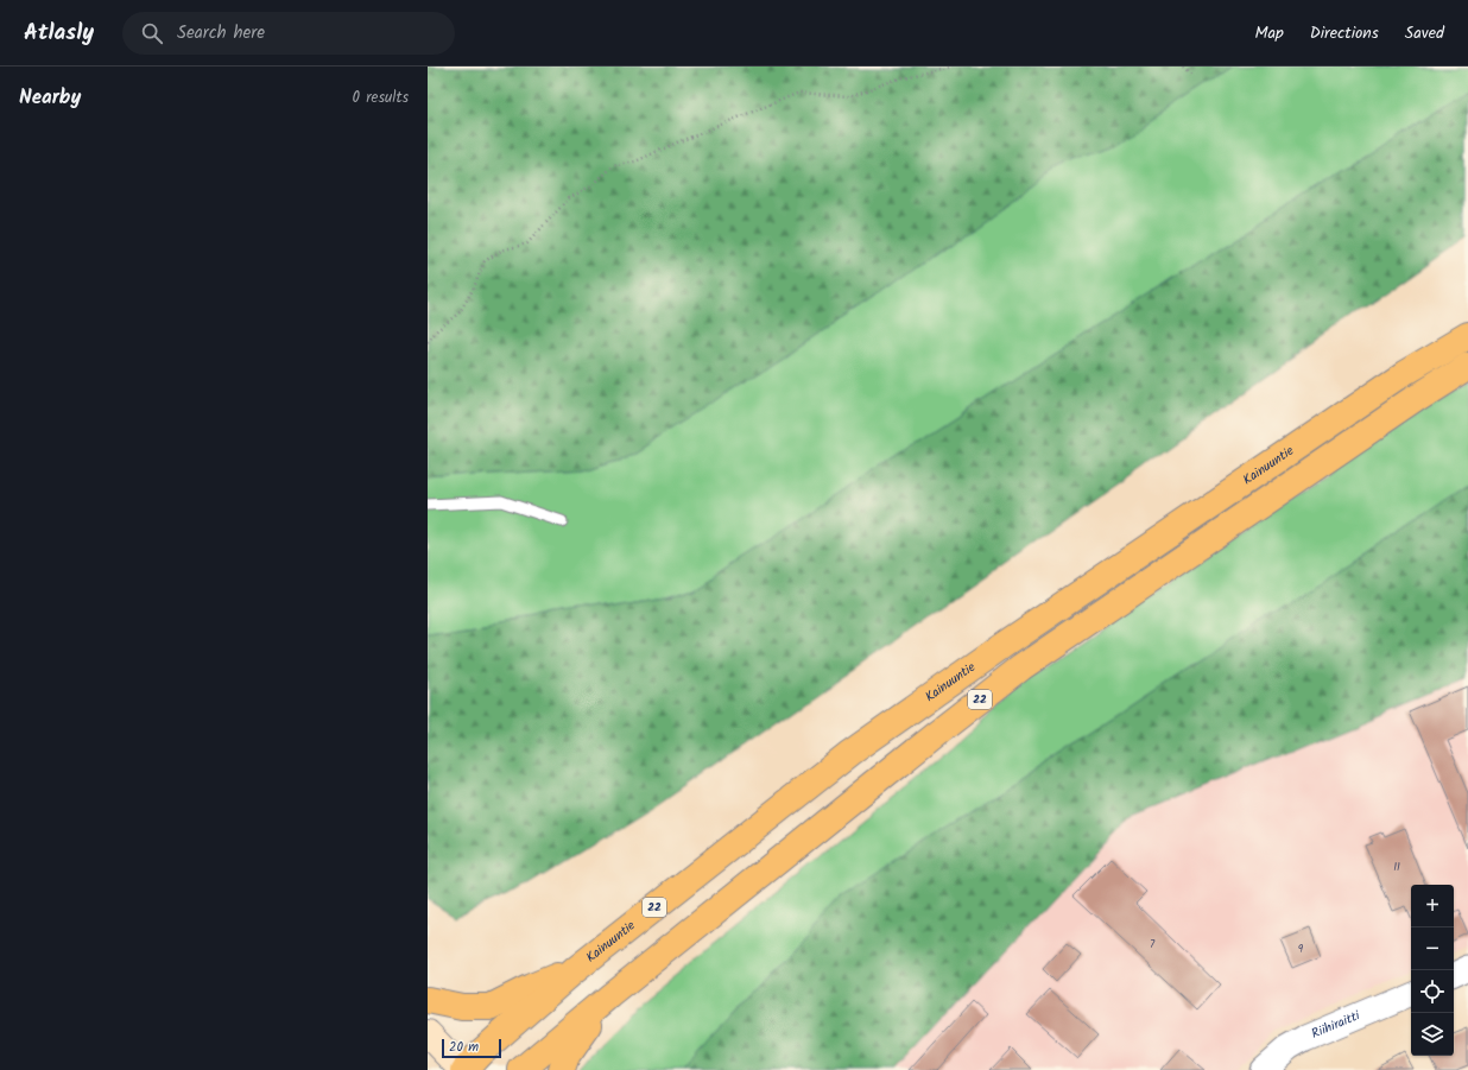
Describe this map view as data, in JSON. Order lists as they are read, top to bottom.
{
  "streets": {
    "highway": ["Kainuuntie", "22"],
    "street": ["Riihiraitti"]
  },
  "house_numbers": ["11", "7", "9"],
  "scale_bar": "20 m",
  "page": {
    "header": "Atlasly",
    "search": "Search here",
    "nav": ["Map", "Directions", "Saved"],
    "heading": ["Nearby", "0 results"],
    "map_buttons": ["+", "−"],
    "scale": "20 m"
  }
}
